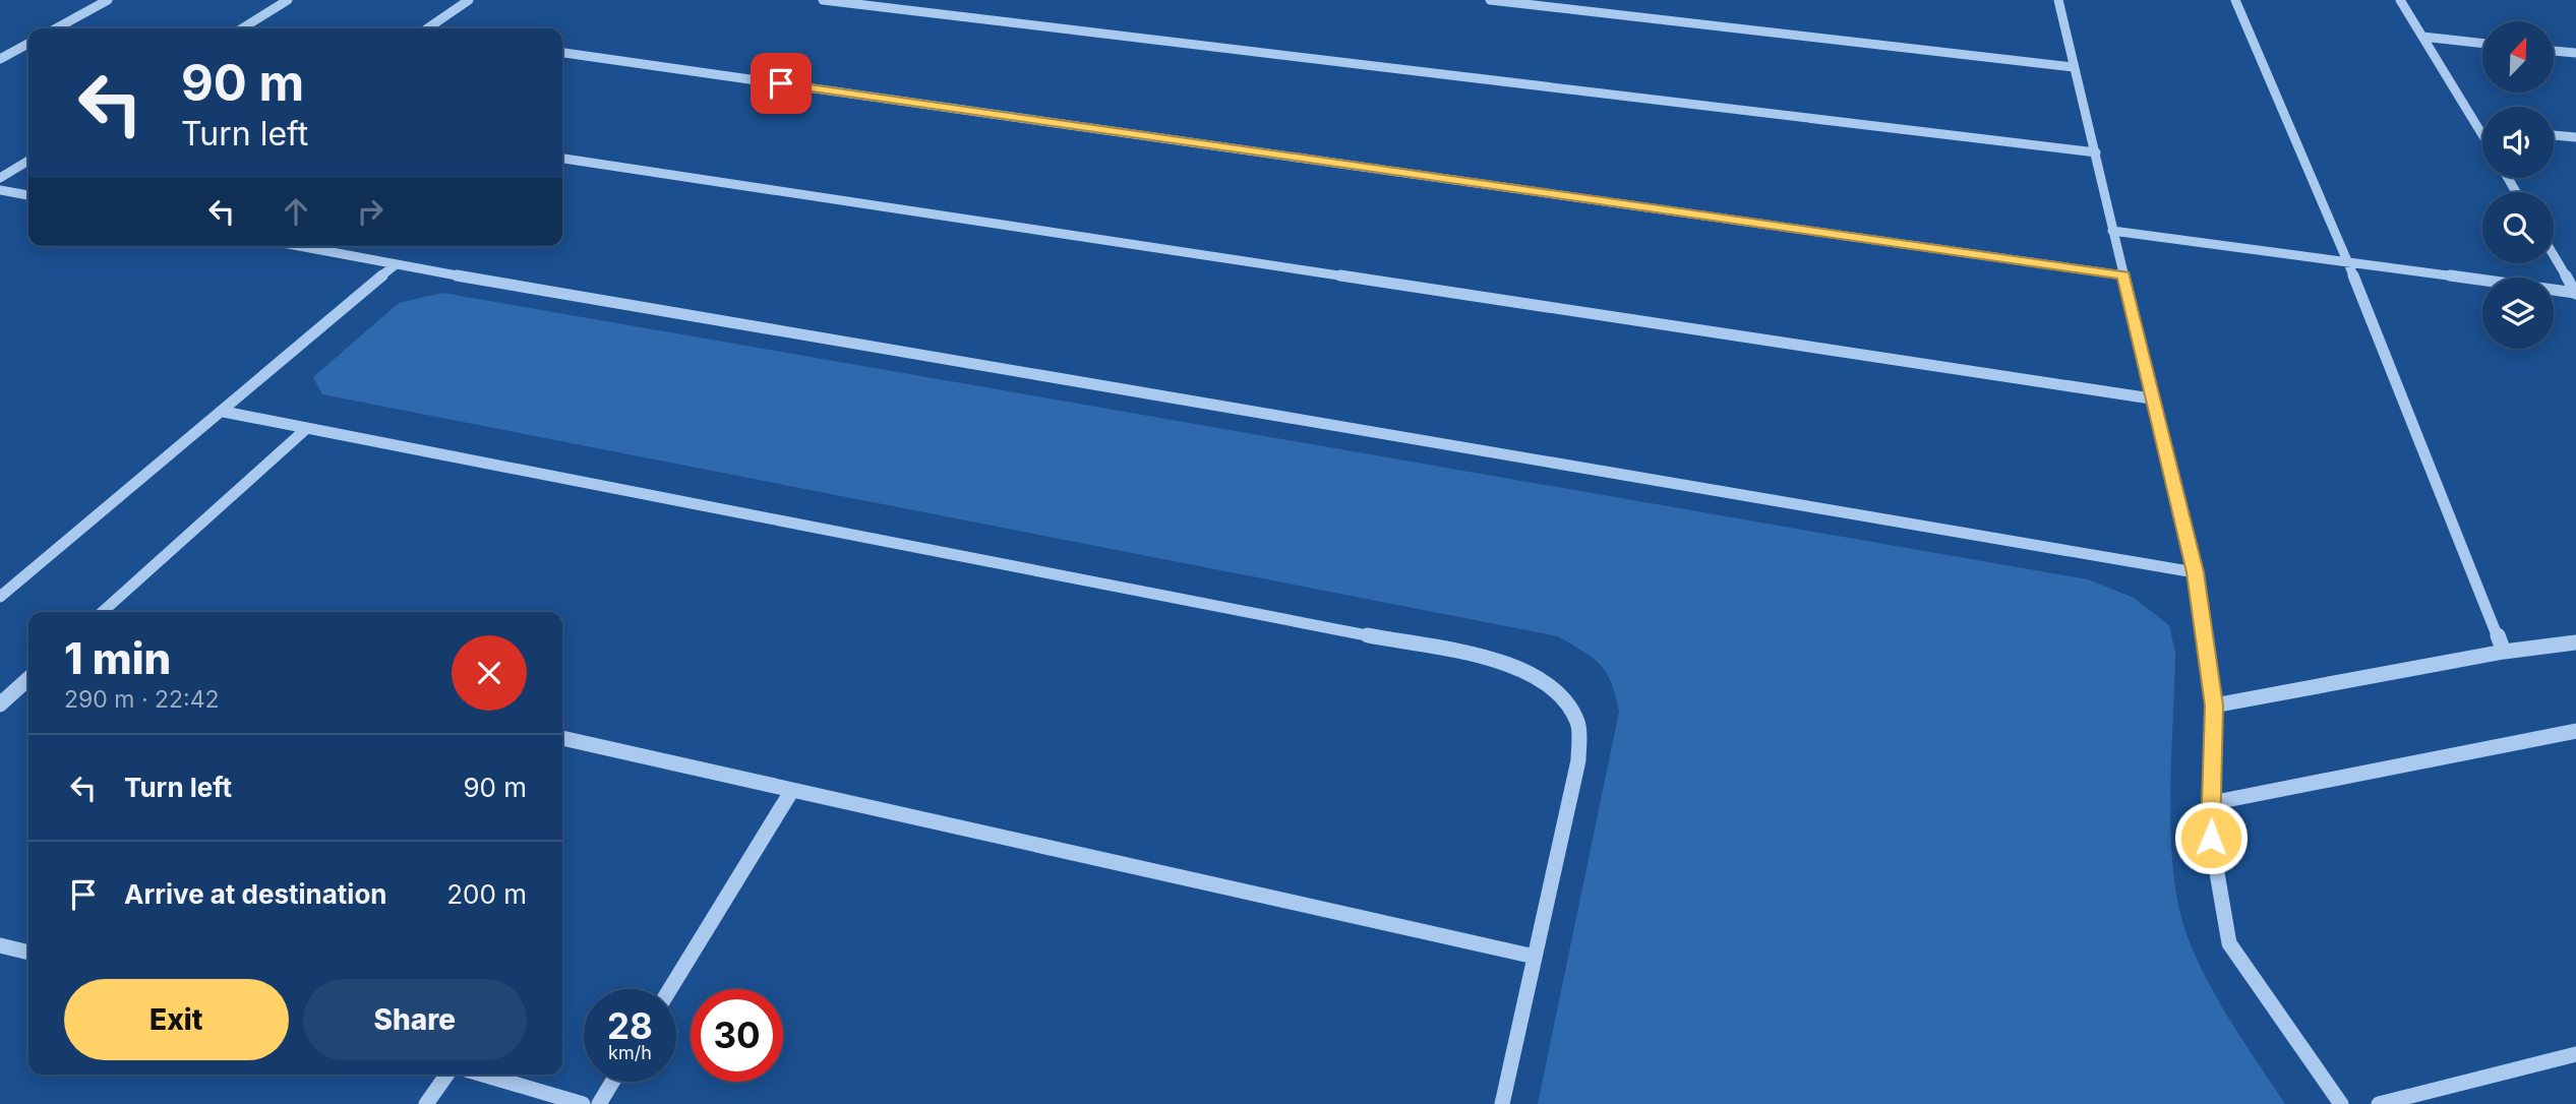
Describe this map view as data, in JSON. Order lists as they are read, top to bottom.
{
  "north": "top right",
  "page": {
    "turn": ["90 m", "Turn left"],
    "heading": ["1 min", "290 m · 22:42"],
    "list": [
      {
        "name": "Turn left",
        "value": "90 m"
      },
      {
        "name": "Arrive at destination",
        "value": "200 m"
      }
    ],
    "buttons": ["Exit", "Share"],
    "speed": "28 km/h",
    "limit": "30"
  }
}
